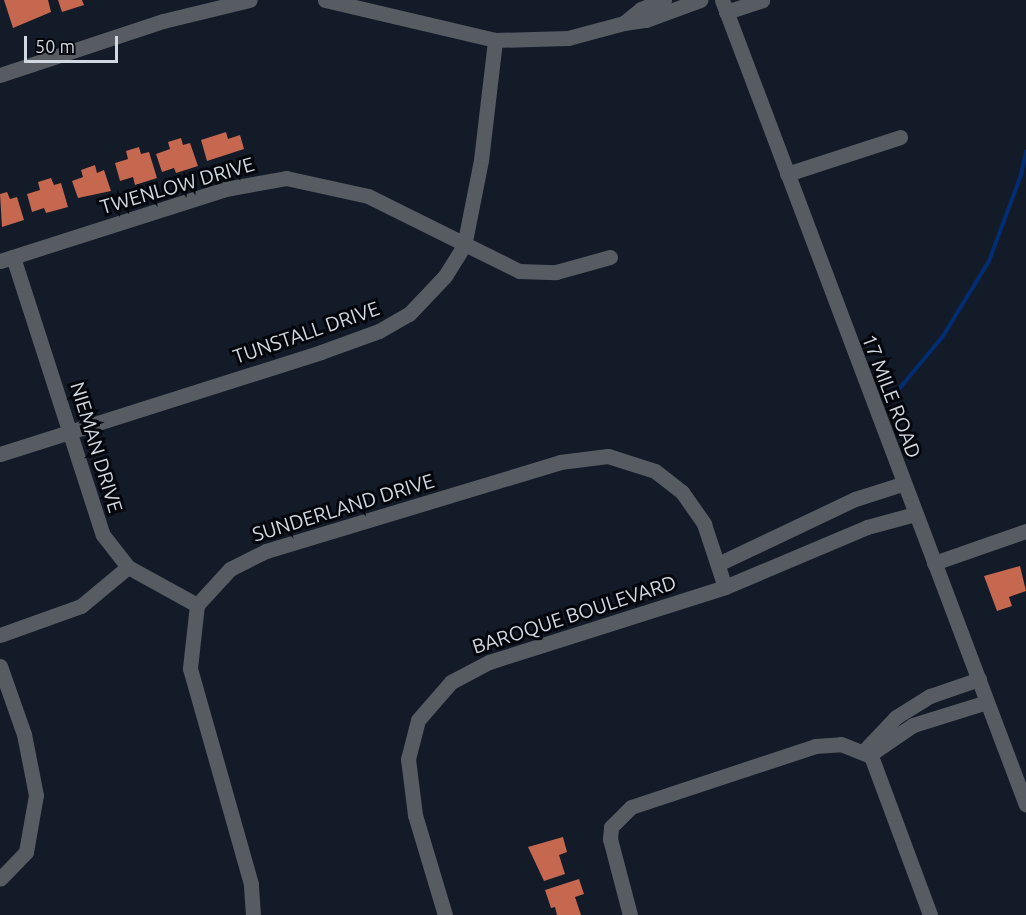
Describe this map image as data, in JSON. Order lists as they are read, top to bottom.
{
  "streets": {
    "street": [
      "TWENLOW DRIVE",
      "TUNSTALL DRIVE",
      "17 MILE ROAD",
      "NIEMAN DRIVE",
      "SUNDERLAND DRIVE",
      "BAROQUE BOULEVARD"
    ]
  },
  "crossings": [
    ["TWENLOW DRIVE", "TUNSTALL DRIVE"],
    ["TWENLOW DRIVE", "NIEMAN DRIVE"],
    ["TUNSTALL DRIVE", "NIEMAN DRIVE"],
    ["17 MILE ROAD", "BAROQUE BOULEVARD"],
    ["NIEMAN DRIVE", "SUNDERLAND DRIVE"],
    ["SUNDERLAND DRIVE", "BAROQUE BOULEVARD"]
  ],
  "scale_bar": "50 m"
}
